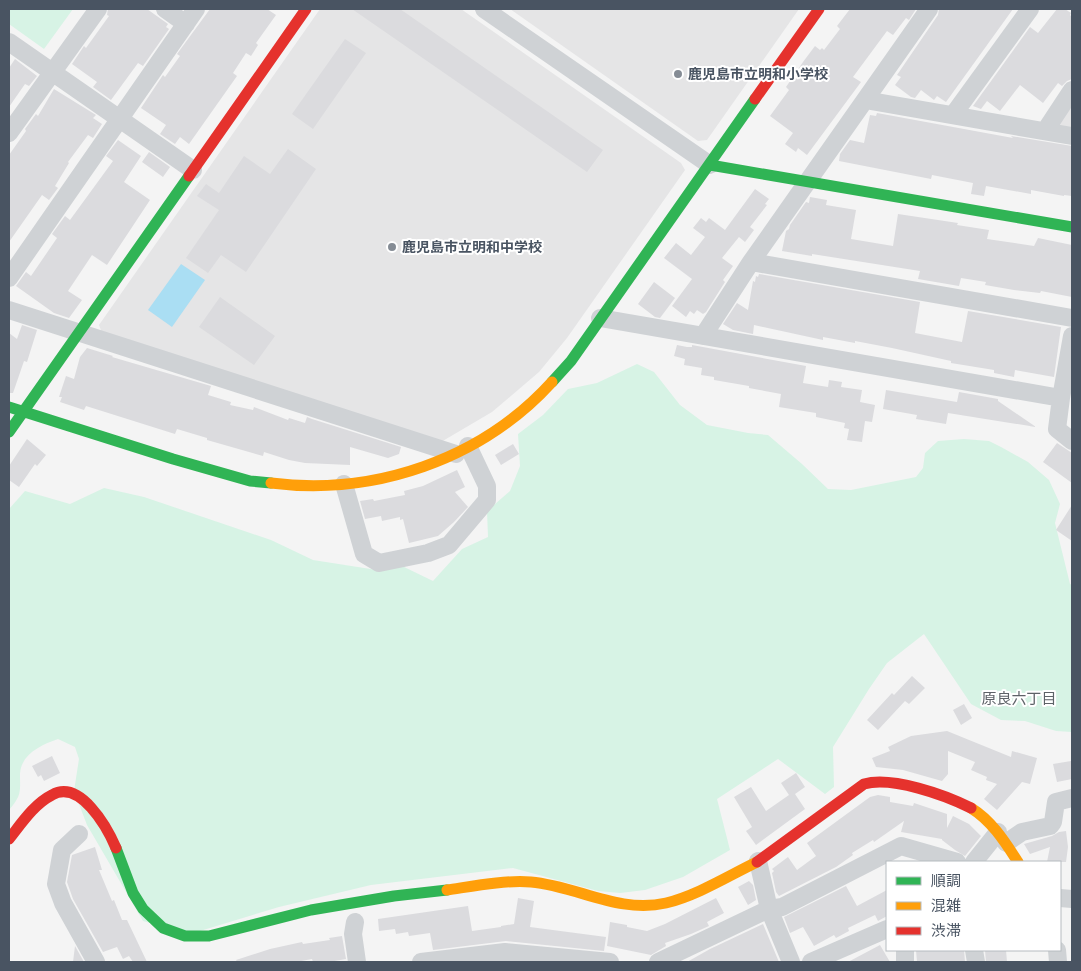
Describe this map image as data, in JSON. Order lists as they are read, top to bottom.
{
  "districts": ["原良六丁目"],
  "places": ["鹿児島市立明和小学校", "鹿児島市立明和中学校"],
  "legend": ["順調", "混雑", "渋滞"]
}
